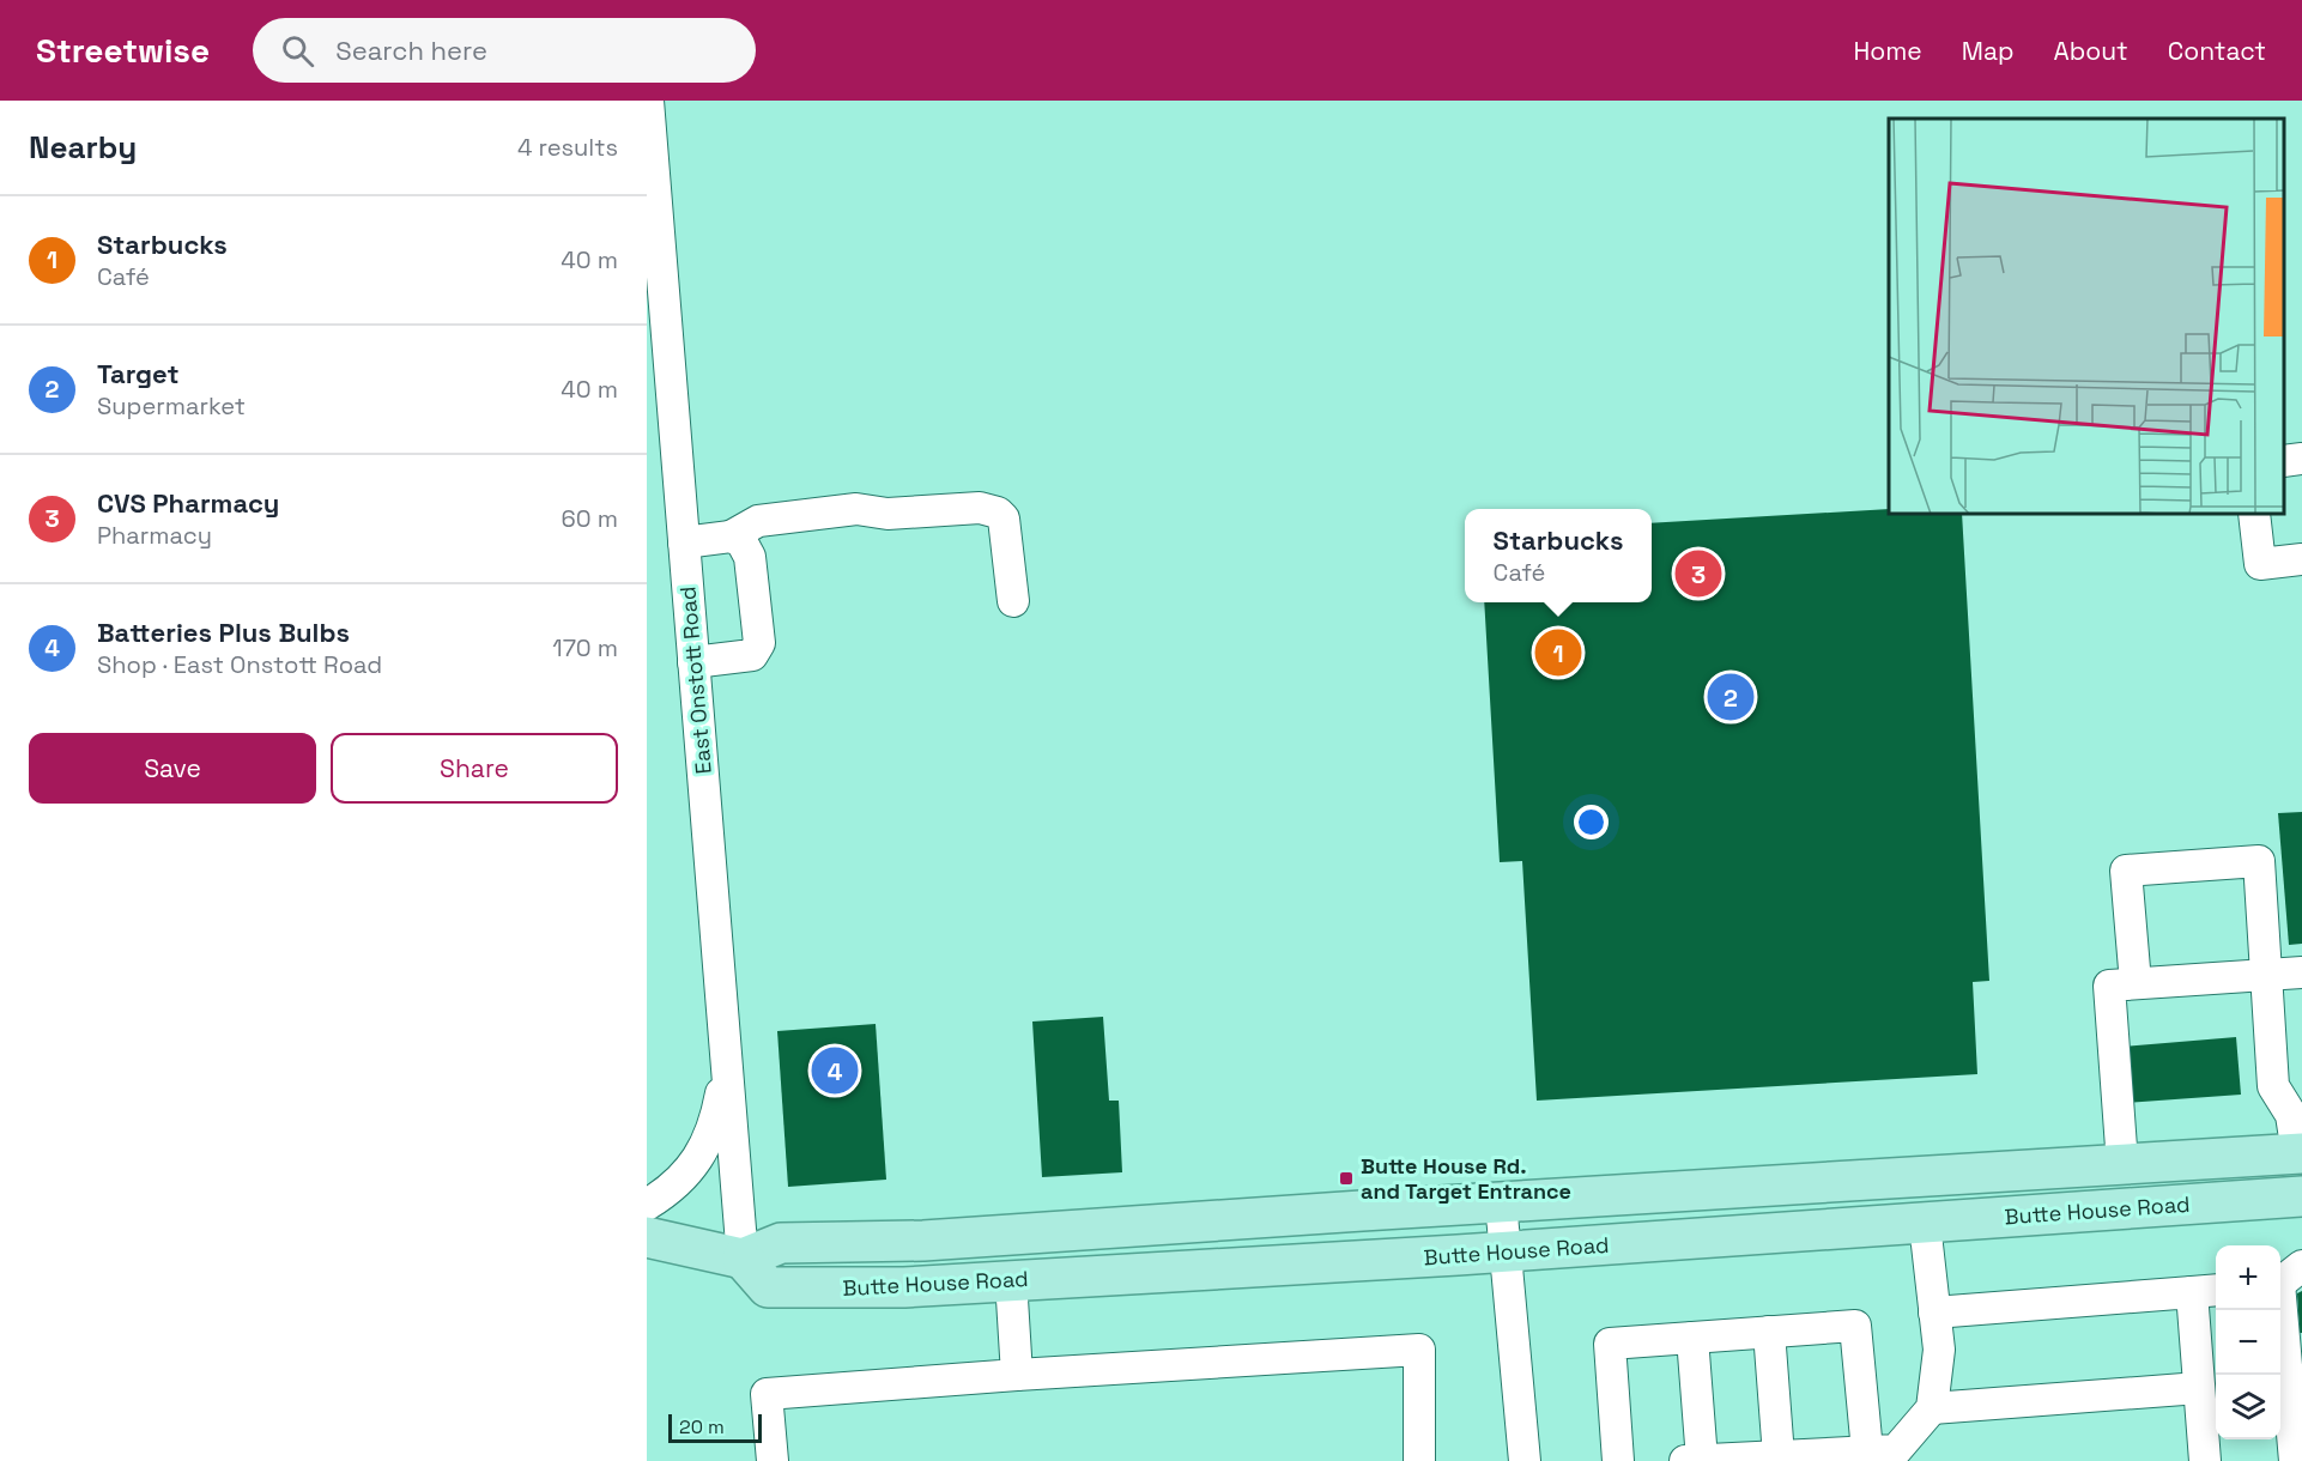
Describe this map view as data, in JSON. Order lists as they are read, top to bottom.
{
  "streets": {
    "main road": ["Butte House Road"],
    "street": ["East Onstott Road"]
  },
  "crossings": [
    ["East Onstott Road", "Butte House Road"]
  ],
  "places": {
    "transit": ["Butte House Rd. and Target Entrance"]
  },
  "scale_bar": "20 m",
  "page": {
    "header": "Streetwise",
    "search": "Search here",
    "nav": [
      "Home",
      "Map",
      "About",
      "Contact"
    ],
    "heading": ["Nearby", "4 results"],
    "list": [
      {
        "mark": "1",
        "name": "Starbucks",
        "note": "Café",
        "value": "40 m"
      },
      {
        "mark": "2",
        "name": "Target",
        "note": "Supermarket",
        "value": "40 m"
      },
      {
        "mark": "3",
        "name": "CVS Pharmacy",
        "note": "Pharmacy",
        "value": "60 m"
      },
      {
        "mark": "4",
        "name": "Batteries Plus Bulbs",
        "note": "Shop · East Onstott Road",
        "value": "170 m"
      }
    ],
    "popup": ["Starbucks", "Café"],
    "pins": [
      "3",
      "1",
      "2",
      "4"
    ],
    "buttons": ["Save", "Share"],
    "map_buttons": ["+", "−"],
    "scale": "20 m"
  }
}
